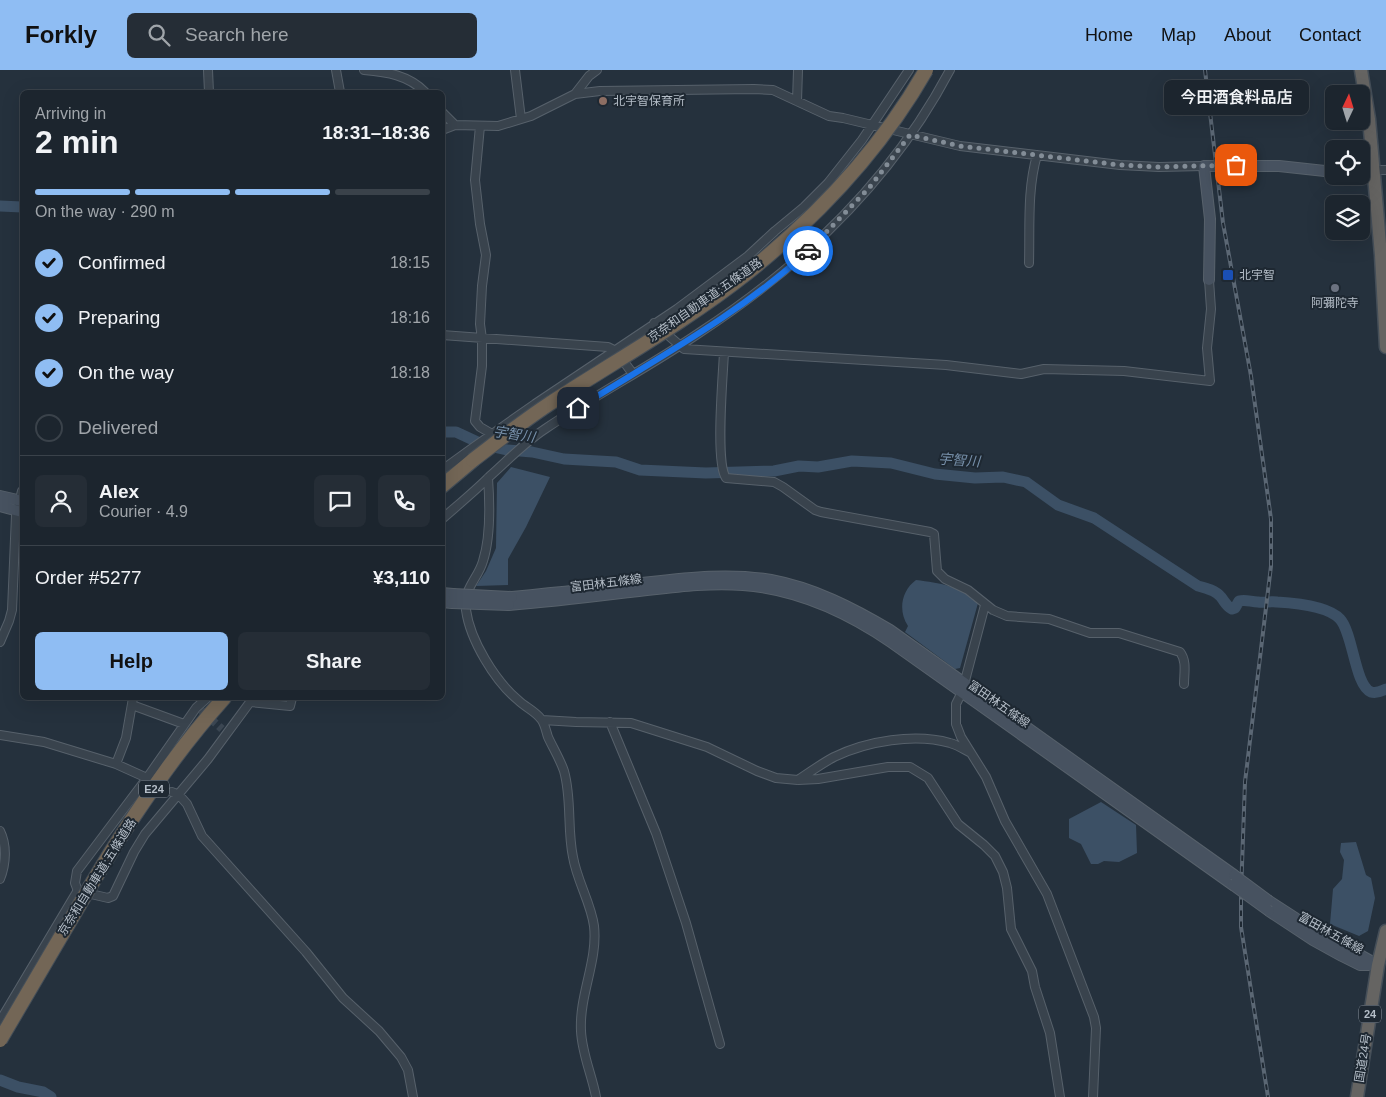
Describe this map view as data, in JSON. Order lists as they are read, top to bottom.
{
  "streets": {
    "highway": [
      "京奈和自動車道;五條道路",
      "E24",
      "24",
      "国道24号"
    ],
    "main road": ["富田林五條線"]
  },
  "crossings": [
    ["富田林五條線", "国道24号"]
  ],
  "water": ["宇智川"],
  "places": {
    "other": ["北宇智保育所", "今田酒食料品店", "阿彌陀寺"],
    "transit": ["北宇智"]
  },
  "north": "top",
  "page": {
    "header": "Forkly",
    "search": "Search here",
    "nav": [
      "Home",
      "Map",
      "About",
      "Contact"
    ],
    "bubble": "今田酒食料品店",
    "heading": ["2 min", "Arriving in", "18:31–18:36"],
    "panel": [
      "Alex",
      "Courier · 4.9",
      "Order #5277",
      "¥3,110"
    ],
    "bar": "On the way · 290 m",
    "list": [
      ["Confirmed", "18:15"],
      ["Preparing", "18:16"],
      ["On the way", "18:18"],
      "Delivered"
    ],
    "buttons": ["Help", "Share"]
  }
}
